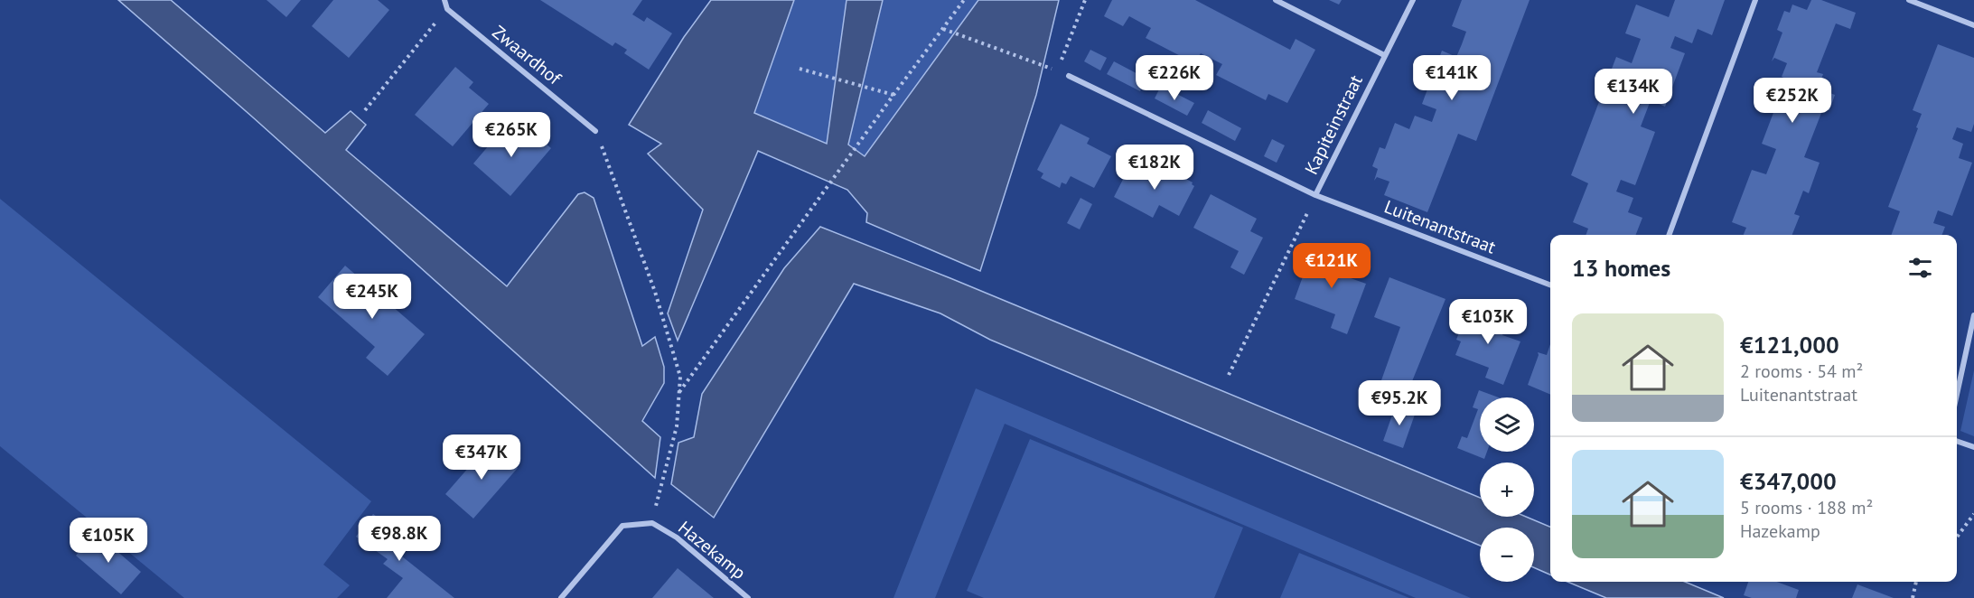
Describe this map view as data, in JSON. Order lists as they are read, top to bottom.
{
  "streets": {
    "street": [
      "Zwaardhof",
      "Kapiteinstraat",
      "Luitenantstraat",
      "Hazekamp"
    ]
  },
  "crossings": [
    ["Kapiteinstraat", "Luitenantstraat"]
  ],
  "page": {
    "price": [
      "€226K",
      "€141K",
      "€134K",
      "€252K",
      "€265K",
      "€182K",
      "€121K",
      "€245K",
      "€103K",
      "€95.2K",
      "€347K",
      "€98.8K",
      "€105K"
    ],
    "heading": "13 homes",
    "list": [
      {
        "name": "€121,000",
        "note": "2 rooms · 54 m² · Luitenantstraat"
      },
      {
        "name": "€347,000",
        "note": "5 rooms · 188 m² · Hazekamp"
      }
    ],
    "map_buttons": ["+", "−"]
  }
}
